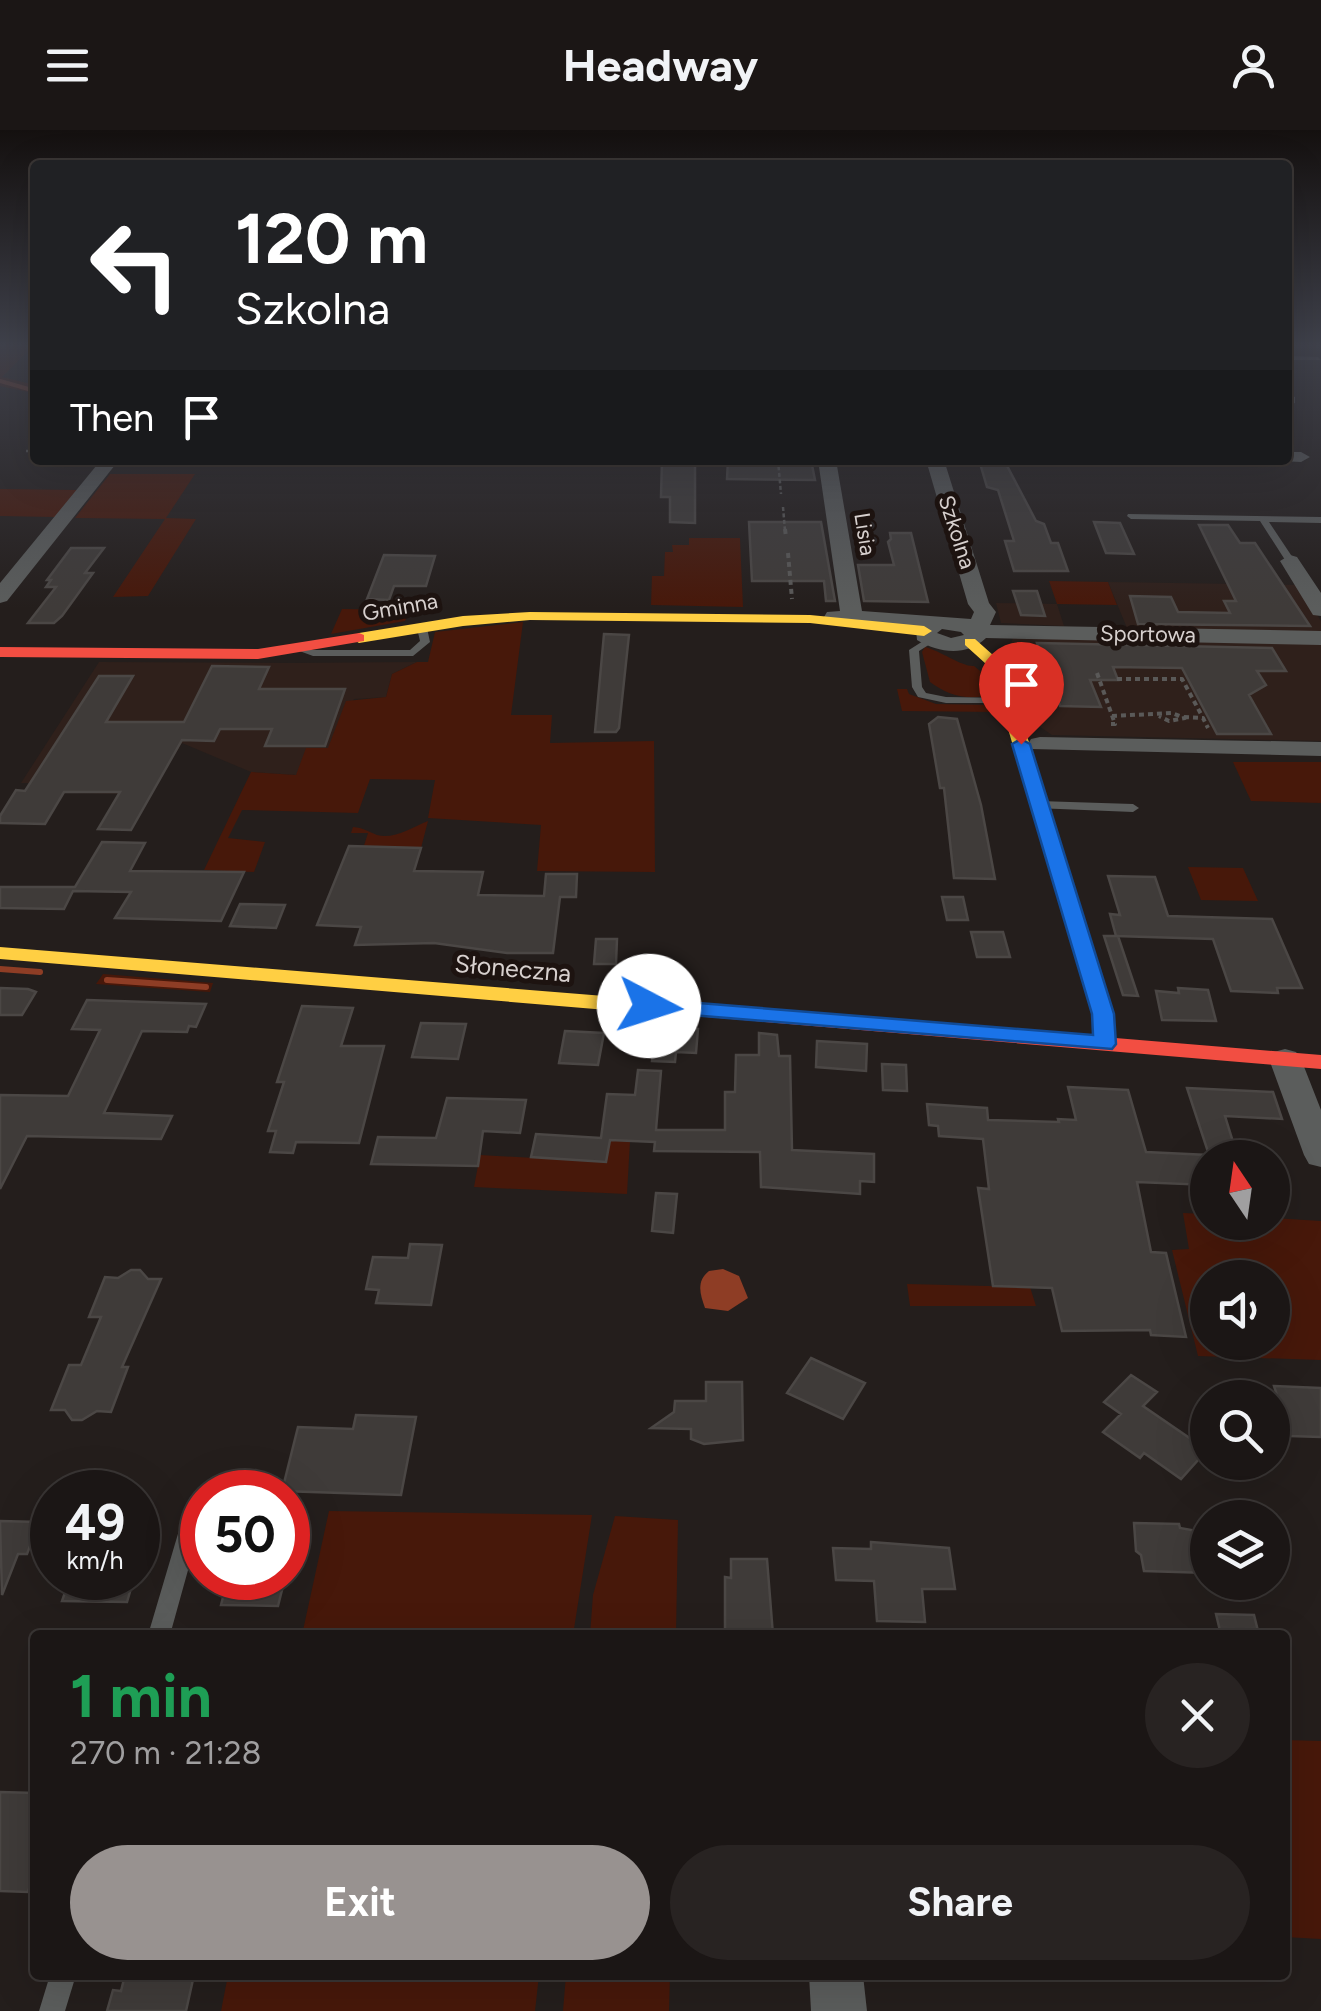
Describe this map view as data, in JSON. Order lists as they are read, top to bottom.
{
  "streets": {
    "street": [
      "Szkolna",
      "Lisia",
      "Gminna",
      "Sportowa",
      "Słoneczna"
    ]
  },
  "crossings": [
    ["Szkolna", "Sportowa"],
    ["Lisia", "Gminna"],
    ["Gminna", "Sportowa"]
  ],
  "north": "top",
  "page": {
    "header": "Headway",
    "turn": ["120 m", "Szkolna"],
    "then": "Then",
    "speed": "49 km/h",
    "limit": "50",
    "heading": ["1 min", "270 m · 21:28"],
    "buttons": ["Exit", "Share"]
  }
}
